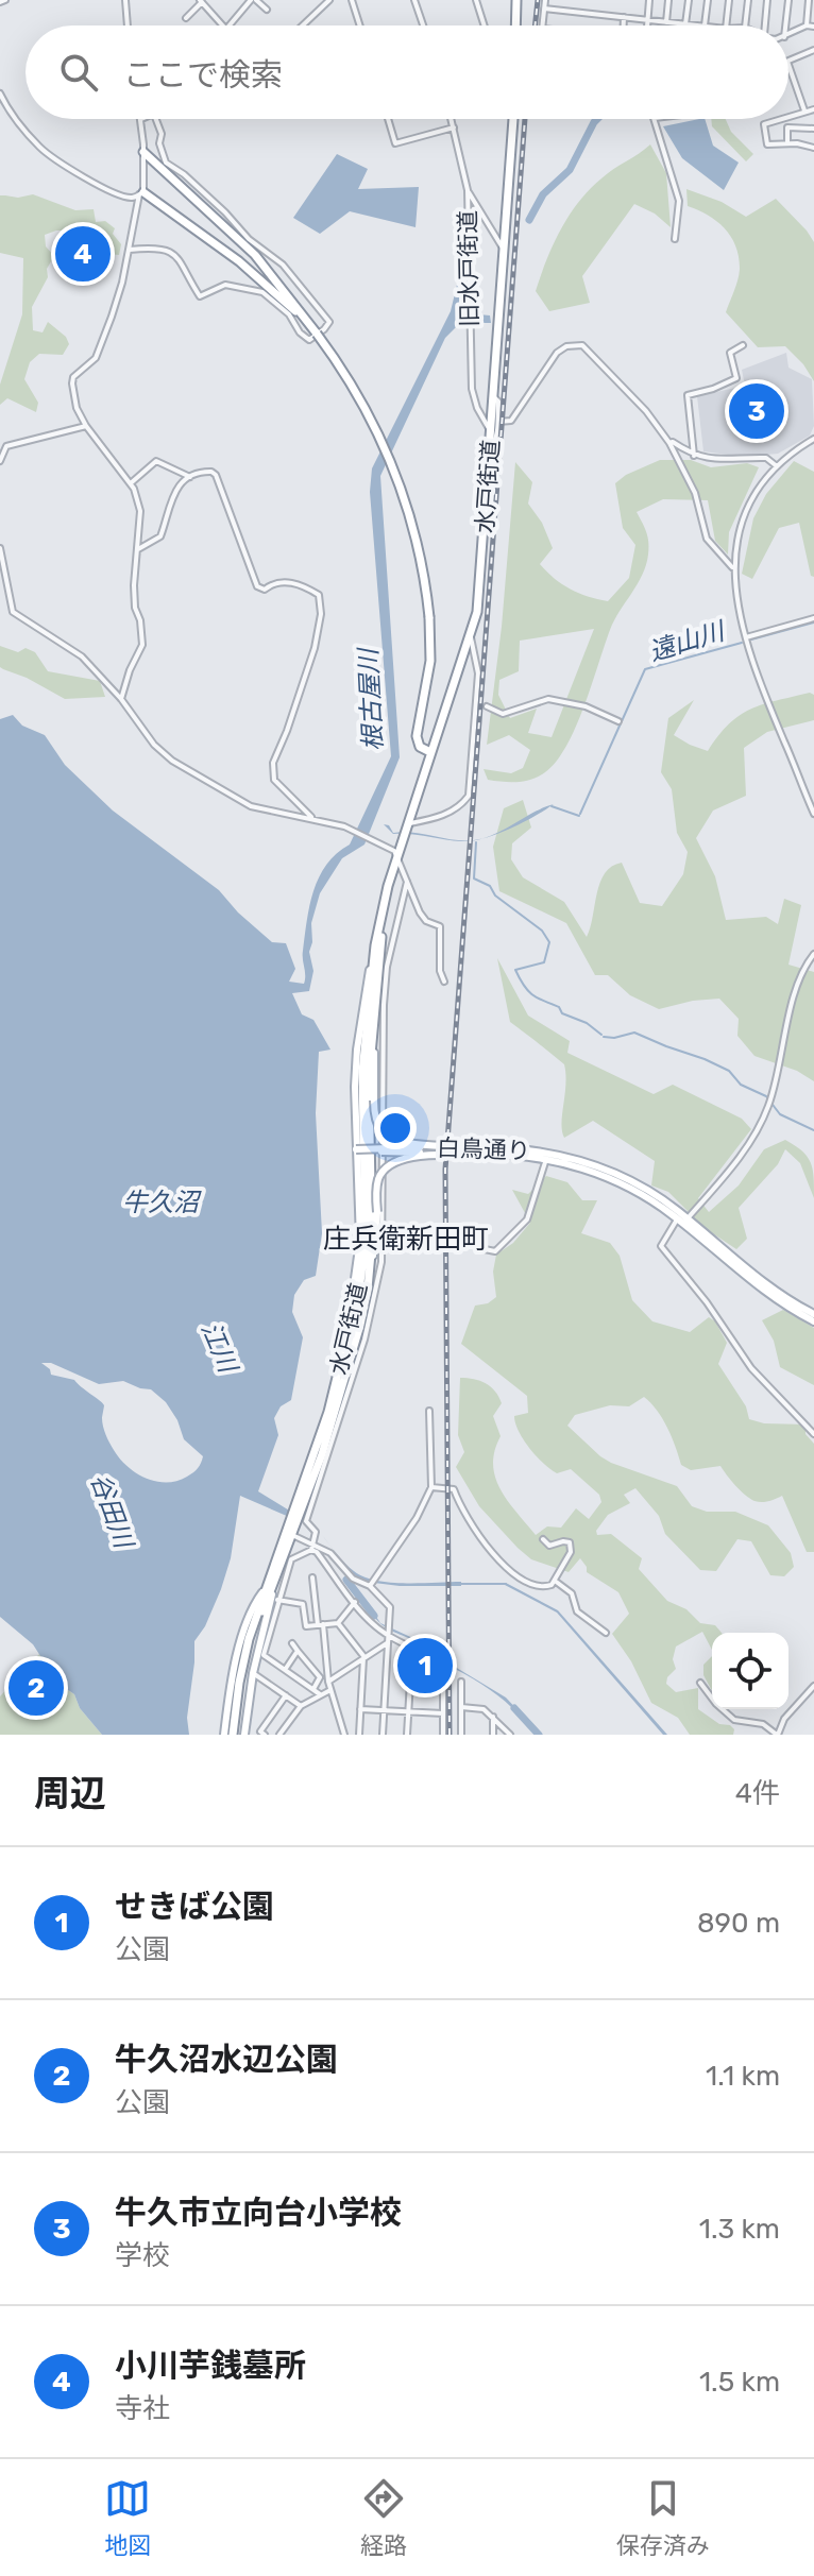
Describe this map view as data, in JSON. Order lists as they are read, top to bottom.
{
  "streets": {
    "highway": ["水戸街道"],
    "main road": ["白鳥通り"],
    "street": ["旧水戸街道"]
  },
  "crossings": [
    ["旧水戸街道", "水戸街道"]
  ],
  "districts": ["庄兵衛新田町"],
  "water": [
    "遠山川",
    "根古屋川",
    "牛久沼",
    "江川",
    "谷田川"
  ],
  "page": {
    "search": "ここで検索",
    "pins": [
      "4",
      "3",
      "1",
      "2"
    ],
    "heading": ["周辺", "4件"],
    "list": [
      {
        "mark": "1",
        "name": "せきば公園",
        "note": "公園",
        "value": "890 m"
      },
      {
        "mark": "2",
        "name": "牛久沼水辺公園",
        "note": "公園",
        "value": "1.1 km"
      },
      {
        "mark": "3",
        "name": "牛久市立向台小学校",
        "note": "学校",
        "value": "1.3 km"
      },
      {
        "mark": "4",
        "name": "小川芋銭墓所",
        "note": "寺社",
        "value": "1.5 km"
      }
    ],
    "nav": ["地図", "経路", "保存済み"]
  }
}
